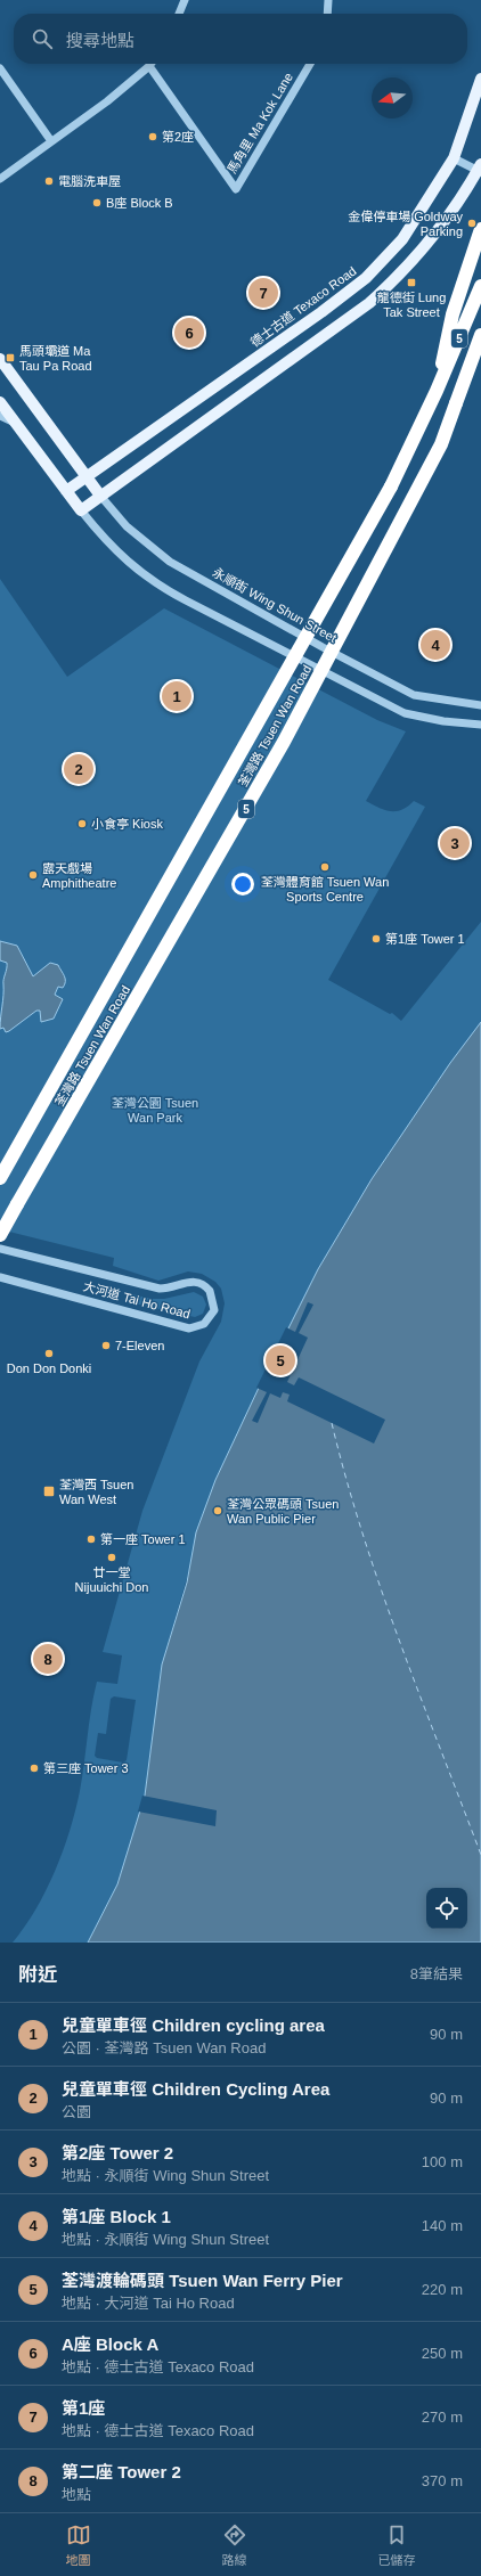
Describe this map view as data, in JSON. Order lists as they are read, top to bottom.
{
  "streets": {
    "highway": ["5", "荃灣路 Tsuen Wan Road"],
    "main road": ["德士古道 Texaco Road", "永順街 Wing Shun Street"],
    "street": ["馬角里 Ma Kok Lane", "大河道 Tai Ho Road"]
  },
  "crossings": [
    ["德士古道 Texaco Road", "永順街 Wing Shun Street"]
  ],
  "parks": ["荃灣公園 Tsuen Wan Park"],
  "places": {
    "other": [
      "第2座",
      "電腦洗車屋",
      "B座 Block B",
      "金偉停車場 Goldway Parking",
      "小食亭 Kiosk",
      "荃灣體育館 Tsuen Wan Sports Centre",
      "露天戲場 Amphitheatre",
      "第1座 Tower 1",
      "7-Eleven",
      "Don Don Donki",
      "荃灣公眾碼頭 Tsuen Wan Public Pier",
      "第一座 Tower 1",
      "廿一堂 Nijuuichi Don",
      "第三座 Tower 3"
    ],
    "transit": ["龍德街 Lung Tak Street", "馬頭壩道 Ma Tau Pa Road", "荃灣西 Tsuen Wan West"]
  },
  "north": "left",
  "page": {
    "search": "搜尋地點",
    "pins": [
      "7",
      "6",
      "4",
      "1",
      "2",
      "3",
      "5",
      "8"
    ],
    "heading": ["附近", "8筆結果"],
    "list": [
      {
        "mark": "1",
        "name": "兒童單車徑 Children cycling area",
        "note": "公園 · 荃灣路 Tsuen Wan Road",
        "value": "90 m"
      },
      {
        "mark": "2",
        "name": "兒童單車徑 Children Cycling Area",
        "note": "公園",
        "value": "90 m"
      },
      {
        "mark": "3",
        "name": "第2座 Tower 2",
        "note": "地點 · 永順街 Wing Shun Street",
        "value": "100 m"
      },
      {
        "mark": "4",
        "name": "第1座 Block 1",
        "note": "地點 · 永順街 Wing Shun Street",
        "value": "140 m"
      },
      {
        "mark": "5",
        "name": "荃灣渡輪碼頭 Tsuen Wan Ferry Pier",
        "note": "地點 · 大河道 Tai Ho Road",
        "value": "220 m"
      },
      {
        "mark": "6",
        "name": "A座 Block A",
        "note": "地點 · 德士古道 Texaco Road",
        "value": "250 m"
      },
      {
        "mark": "7",
        "name": "第1座",
        "note": "地點 · 德士古道 Texaco Road",
        "value": "270 m"
      },
      {
        "mark": "8",
        "name": "第二座 Tower 2",
        "note": "地點",
        "value": "370 m"
      }
    ],
    "nav": ["地圖", "路線", "已儲存"]
  }
}
